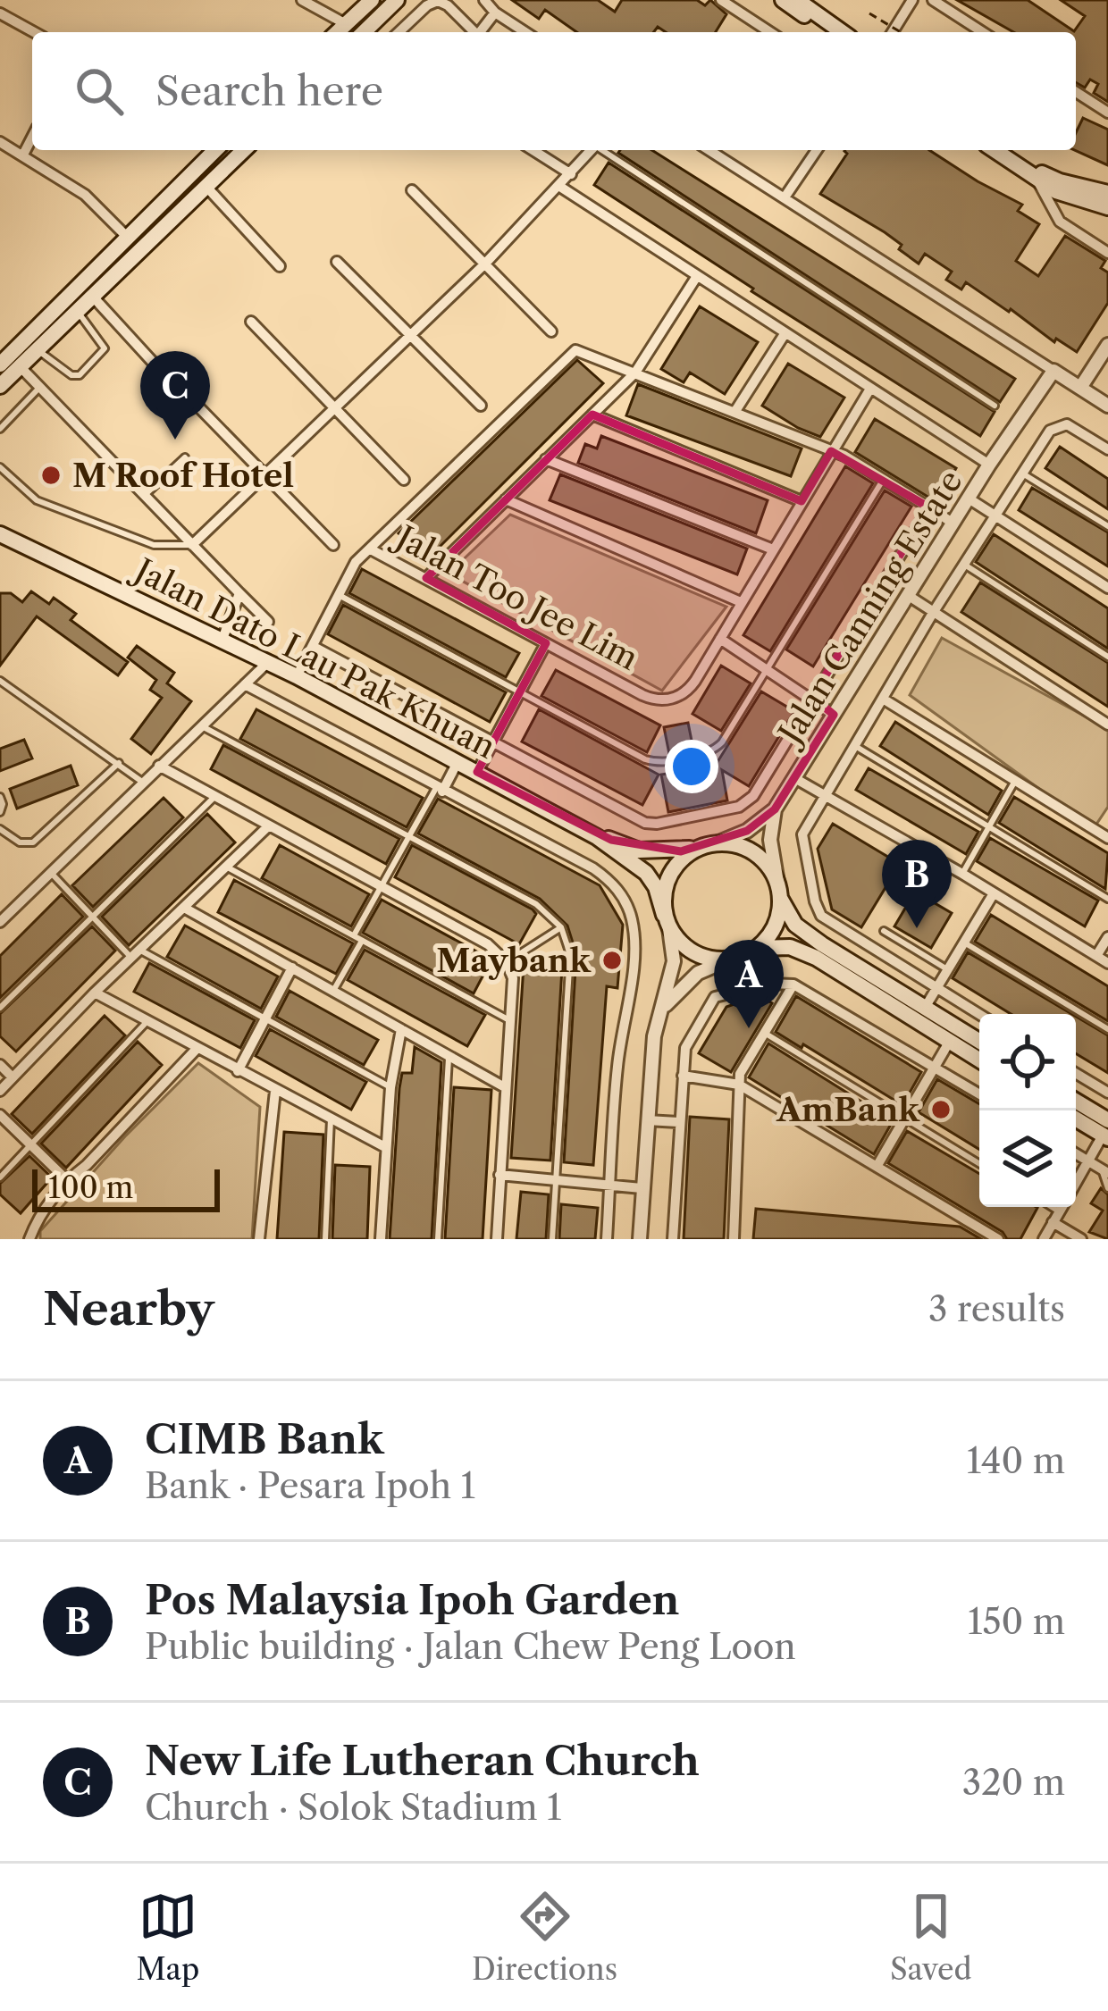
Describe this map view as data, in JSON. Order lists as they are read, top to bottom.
{
  "streets": {
    "main road": ["Jalan Dato Lau Pak Khuan"],
    "street": ["Jalan Too Jee Lim", "Jalan Canning Estate"]
  },
  "crossings": [
    ["Jalan Too Jee Lim", "Jalan Dato Lau Pak Khuan"]
  ],
  "places": ["M Roof Hotel", "Maybank", "AmBank"],
  "scale_bar": "100 m",
  "page": {
    "search": "Search here",
    "pins": ["C", "B", "A"],
    "scale": "100 m",
    "heading": ["Nearby", "3 results"],
    "list": [
      {
        "mark": "A",
        "name": "CIMB Bank",
        "note": "Bank · Pesara Ipoh 1",
        "value": "140 m"
      },
      {
        "mark": "B",
        "name": "Pos Malaysia Ipoh Garden",
        "note": "Public building · Jalan Chew Peng Loon",
        "value": "150 m"
      },
      {
        "mark": "C",
        "name": "New Life Lutheran Church",
        "note": "Church · Solok Stadium 1",
        "value": "320 m"
      }
    ],
    "nav": ["Map", "Directions", "Saved"]
  }
}
